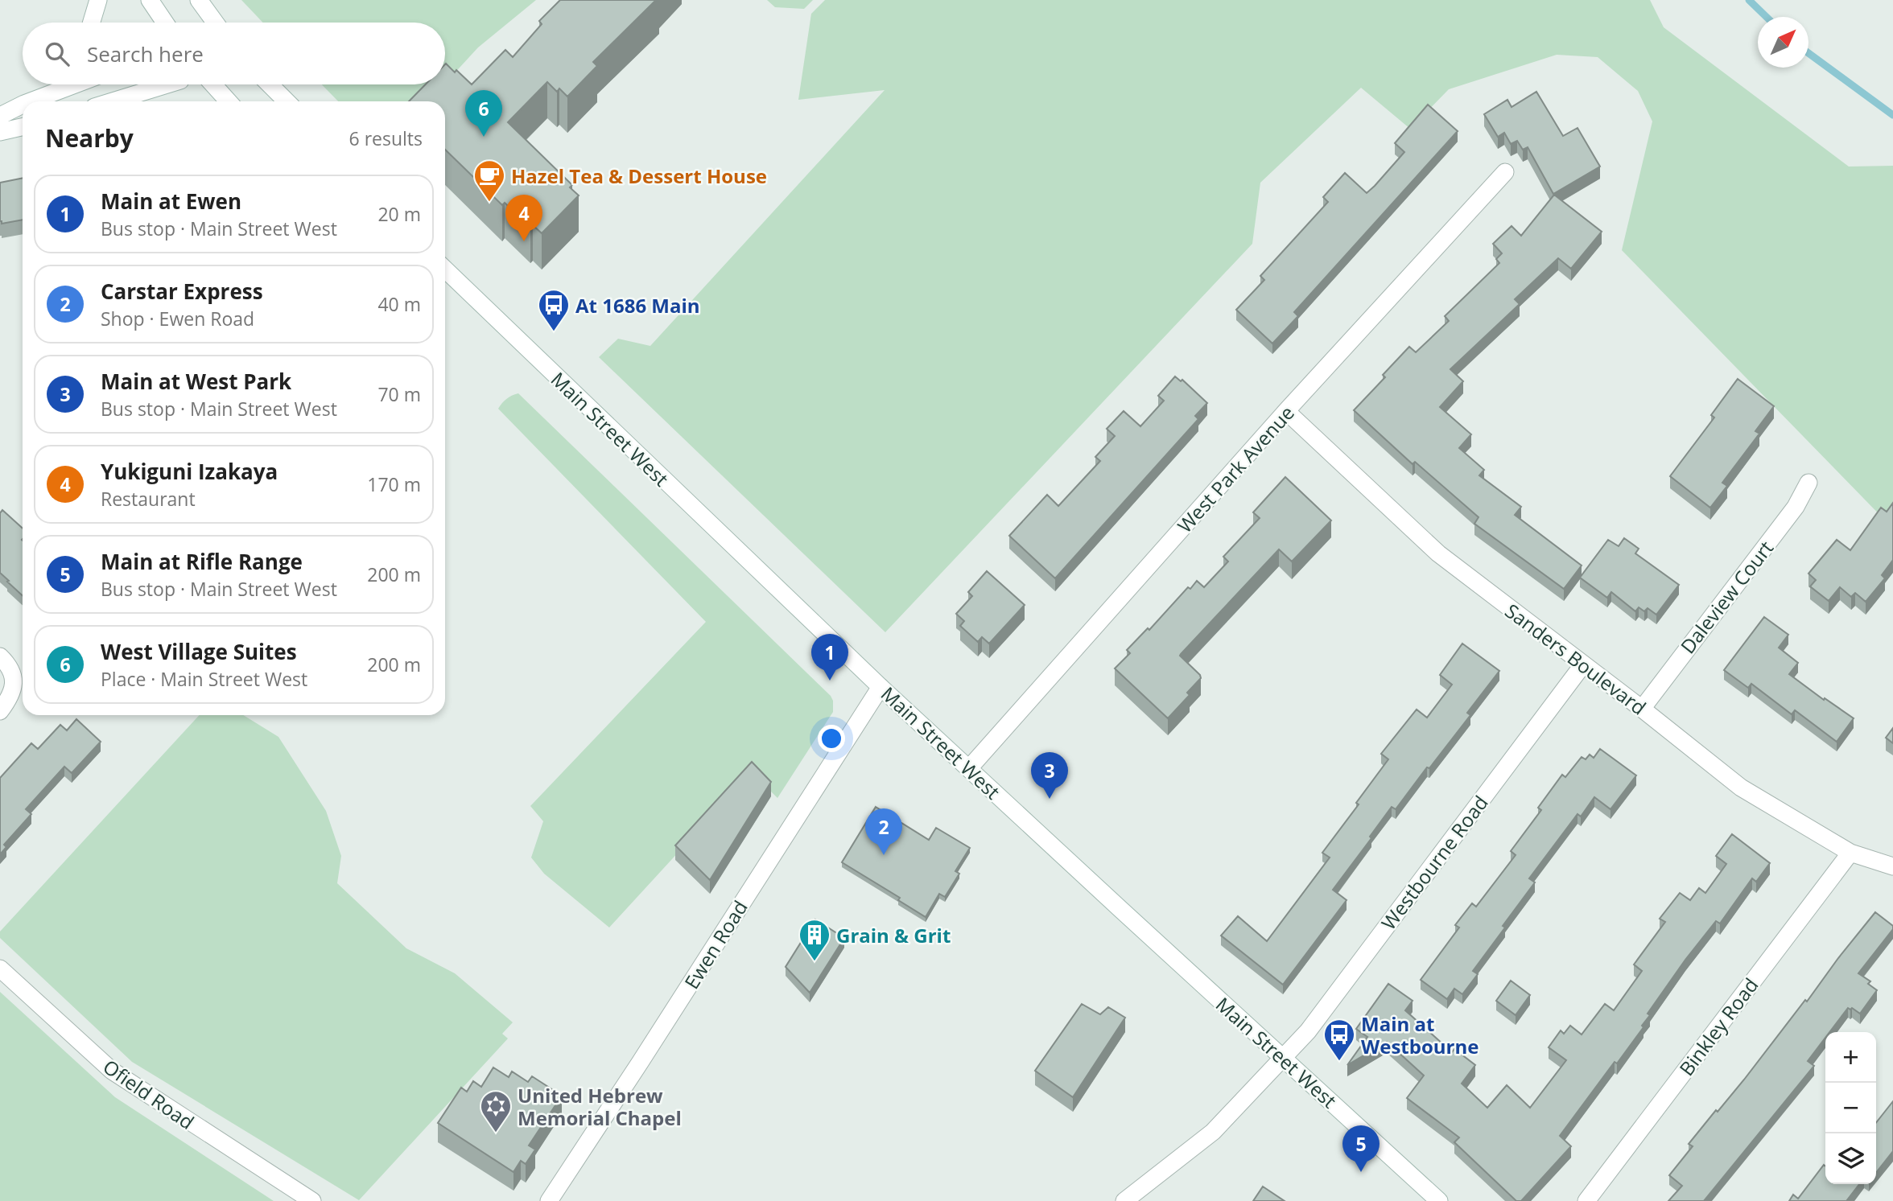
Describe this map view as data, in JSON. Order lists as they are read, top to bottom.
{
  "streets": {
    "street": [
      "Main Street West",
      "West Park Avenue",
      "Daleview Court",
      "Sanders Boulevard",
      "Westbourne Road",
      "Ewen Road",
      "Binkley Road",
      "Ofield Road"
    ]
  },
  "crossings": [
    ["Main Street West", "West Park Avenue"],
    ["Main Street West", "Westbourne Road"],
    ["Main Street West", "Ewen Road"],
    ["West Park Avenue", "Sanders Boulevard"],
    ["Daleview Court", "Sanders Boulevard"],
    ["Sanders Boulevard", "Westbourne Road"],
    ["Sanders Boulevard", "Binkley Road"]
  ],
  "places": {
    "cafe": ["Hazel Tea & Dessert House"],
    "bus stop": ["At 1686 Main", "Main at Westbourne"],
    "building": ["Grain & Grit"],
    "synagogue": ["United Hebrew Memorial Chapel"]
  },
  "north": "top right",
  "page": {
    "search": "Search here",
    "pins": [
      "6",
      "4",
      "1",
      "3",
      "2",
      "5"
    ],
    "heading": ["Nearby", "6 results"],
    "list": [
      {
        "mark": "1",
        "name": "Main at Ewen",
        "note": "Bus stop · Main Street West",
        "value": "20 m"
      },
      {
        "mark": "2",
        "name": "Carstar Express",
        "note": "Shop · Ewen Road",
        "value": "40 m"
      },
      {
        "mark": "3",
        "name": "Main at West Park",
        "note": "Bus stop · Main Street West",
        "value": "70 m"
      },
      {
        "mark": "4",
        "name": "Yukiguni Izakaya",
        "note": "Restaurant",
        "value": "170 m"
      },
      {
        "mark": "5",
        "name": "Main at Rifle Range",
        "note": "Bus stop · Main Street West",
        "value": "200 m"
      },
      {
        "mark": "6",
        "name": "West Village Suites",
        "note": "Place · Main Street West",
        "value": "200 m"
      }
    ],
    "map_buttons": ["+", "−"]
  }
}
